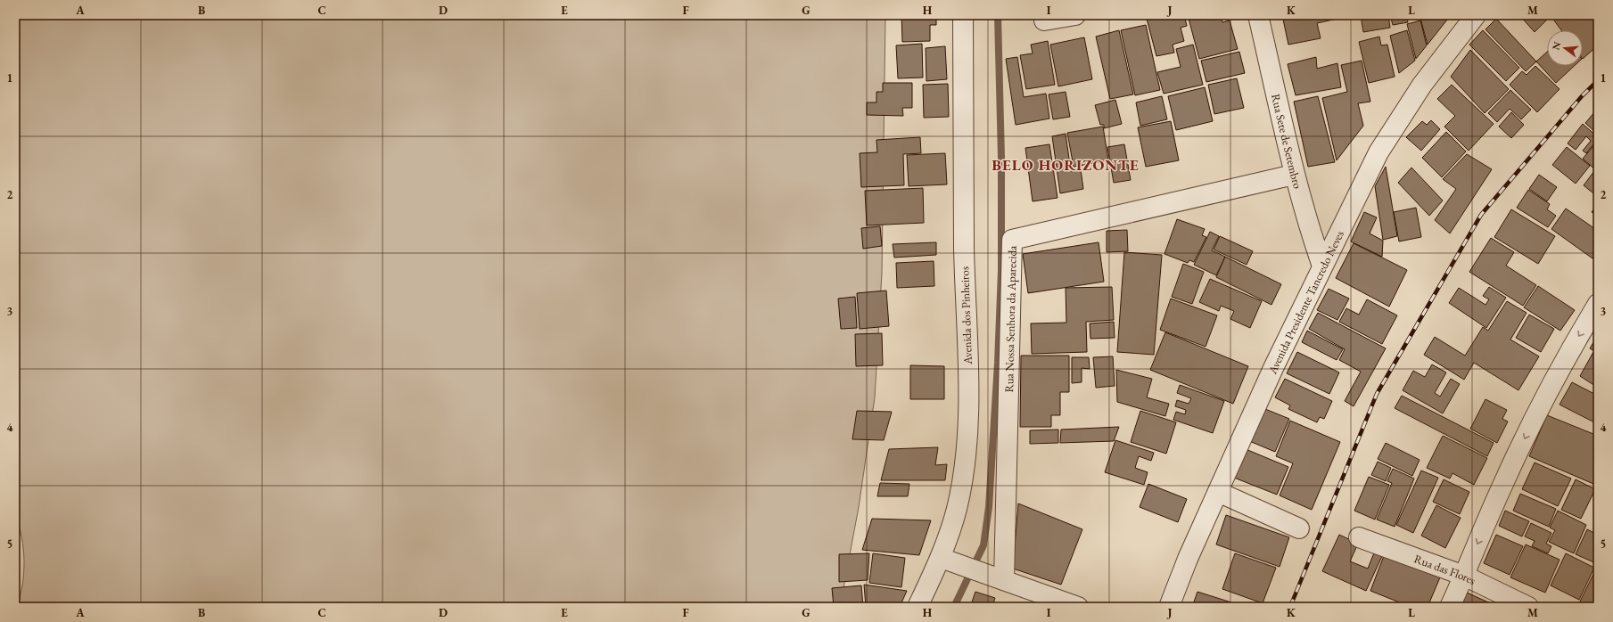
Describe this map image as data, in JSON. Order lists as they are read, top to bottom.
{
  "streets": {
    "street": [
      "Rua Sete de Setembro",
      "Avenida Presidente Tancredo Neves",
      "Avenida dos Pinheiros",
      "Rua Nossa Senhora da Aparecida",
      "Rua das Flores"
    ]
  },
  "crossings": [
    ["Rua Sete de Setembro", "Avenida Presidente Tancredo Neves"],
    ["Rua Sete de Setembro", "Rua Nossa Senhora da Aparecida"]
  ],
  "districts": ["BELO HORIZONTE"],
  "north": "left",
  "grid": {
    "columns": [
      "A",
      "B",
      "C",
      "D",
      "E",
      "F",
      "G",
      "H",
      "I",
      "J",
      "K",
      "L",
      "M"
    ],
    "rows": [
      "1",
      "2",
      "3",
      "4",
      "5"
    ]
  }
}
